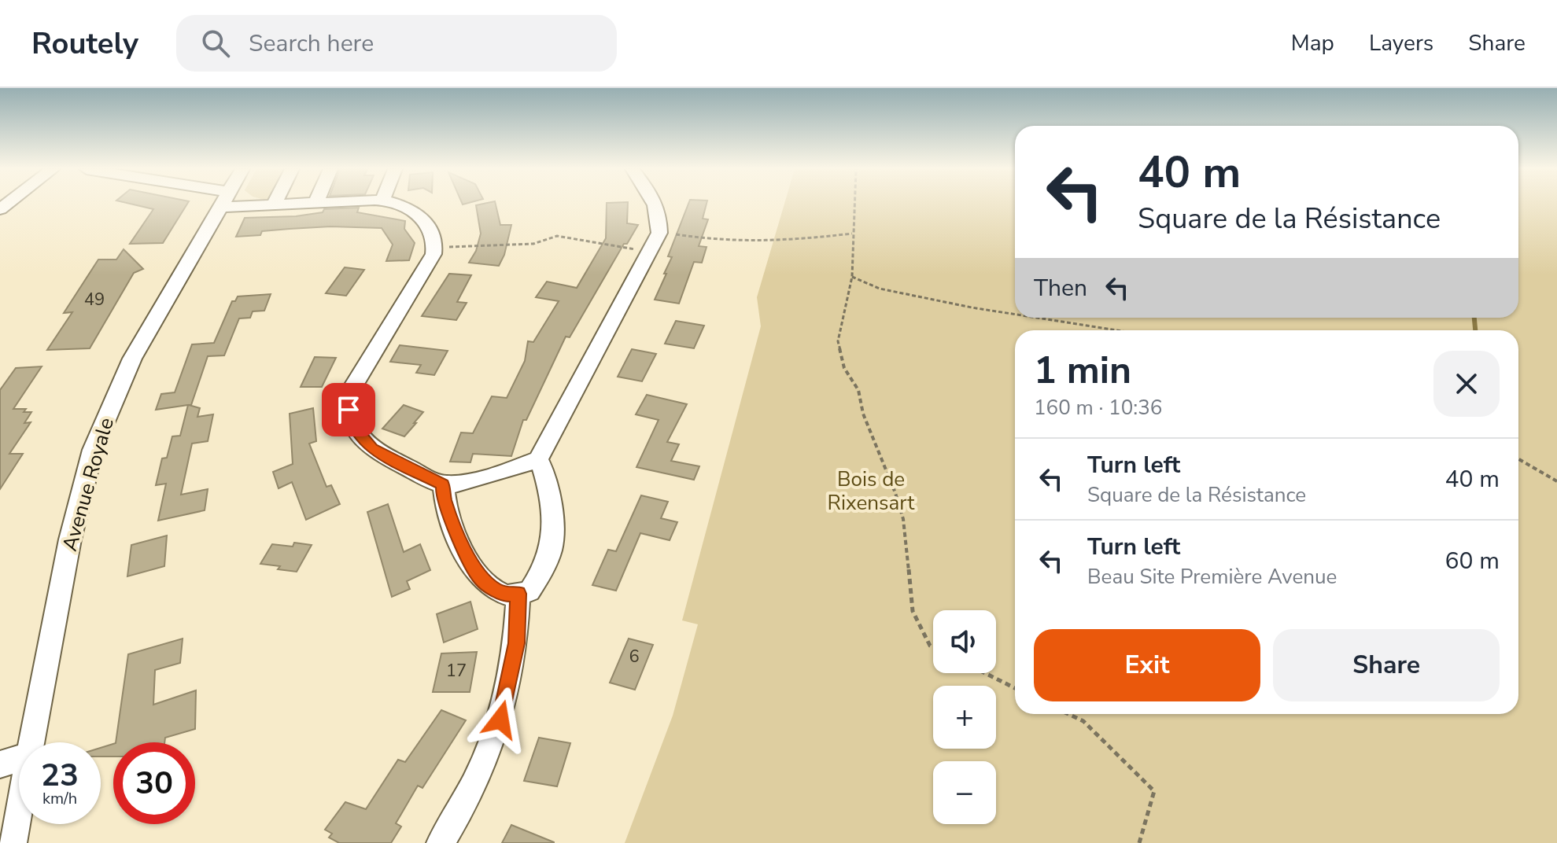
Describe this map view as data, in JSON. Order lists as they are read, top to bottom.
{
  "streets": {
    "street": ["Avenue Royale"]
  },
  "parks": ["Bois de Rixensart"],
  "house_numbers": ["49", "6", "17"],
  "page": {
    "header": "Routely",
    "search": "Search here",
    "nav": ["Map", "Layers", "Share"],
    "turn": ["40 m", "Square de la Résistance"],
    "then": "Then",
    "heading": ["1 min", "160 m · 10:36"],
    "list": [
      {
        "name": "Turn left",
        "note": "Square de la Résistance",
        "value": "40 m"
      },
      {
        "name": "Turn left",
        "note": "Beau Site Première Avenue",
        "value": "60 m"
      }
    ],
    "map_buttons": ["+", "−"],
    "buttons": ["Exit", "Share"],
    "speed": "23 km/h",
    "limit": "30"
  }
}
